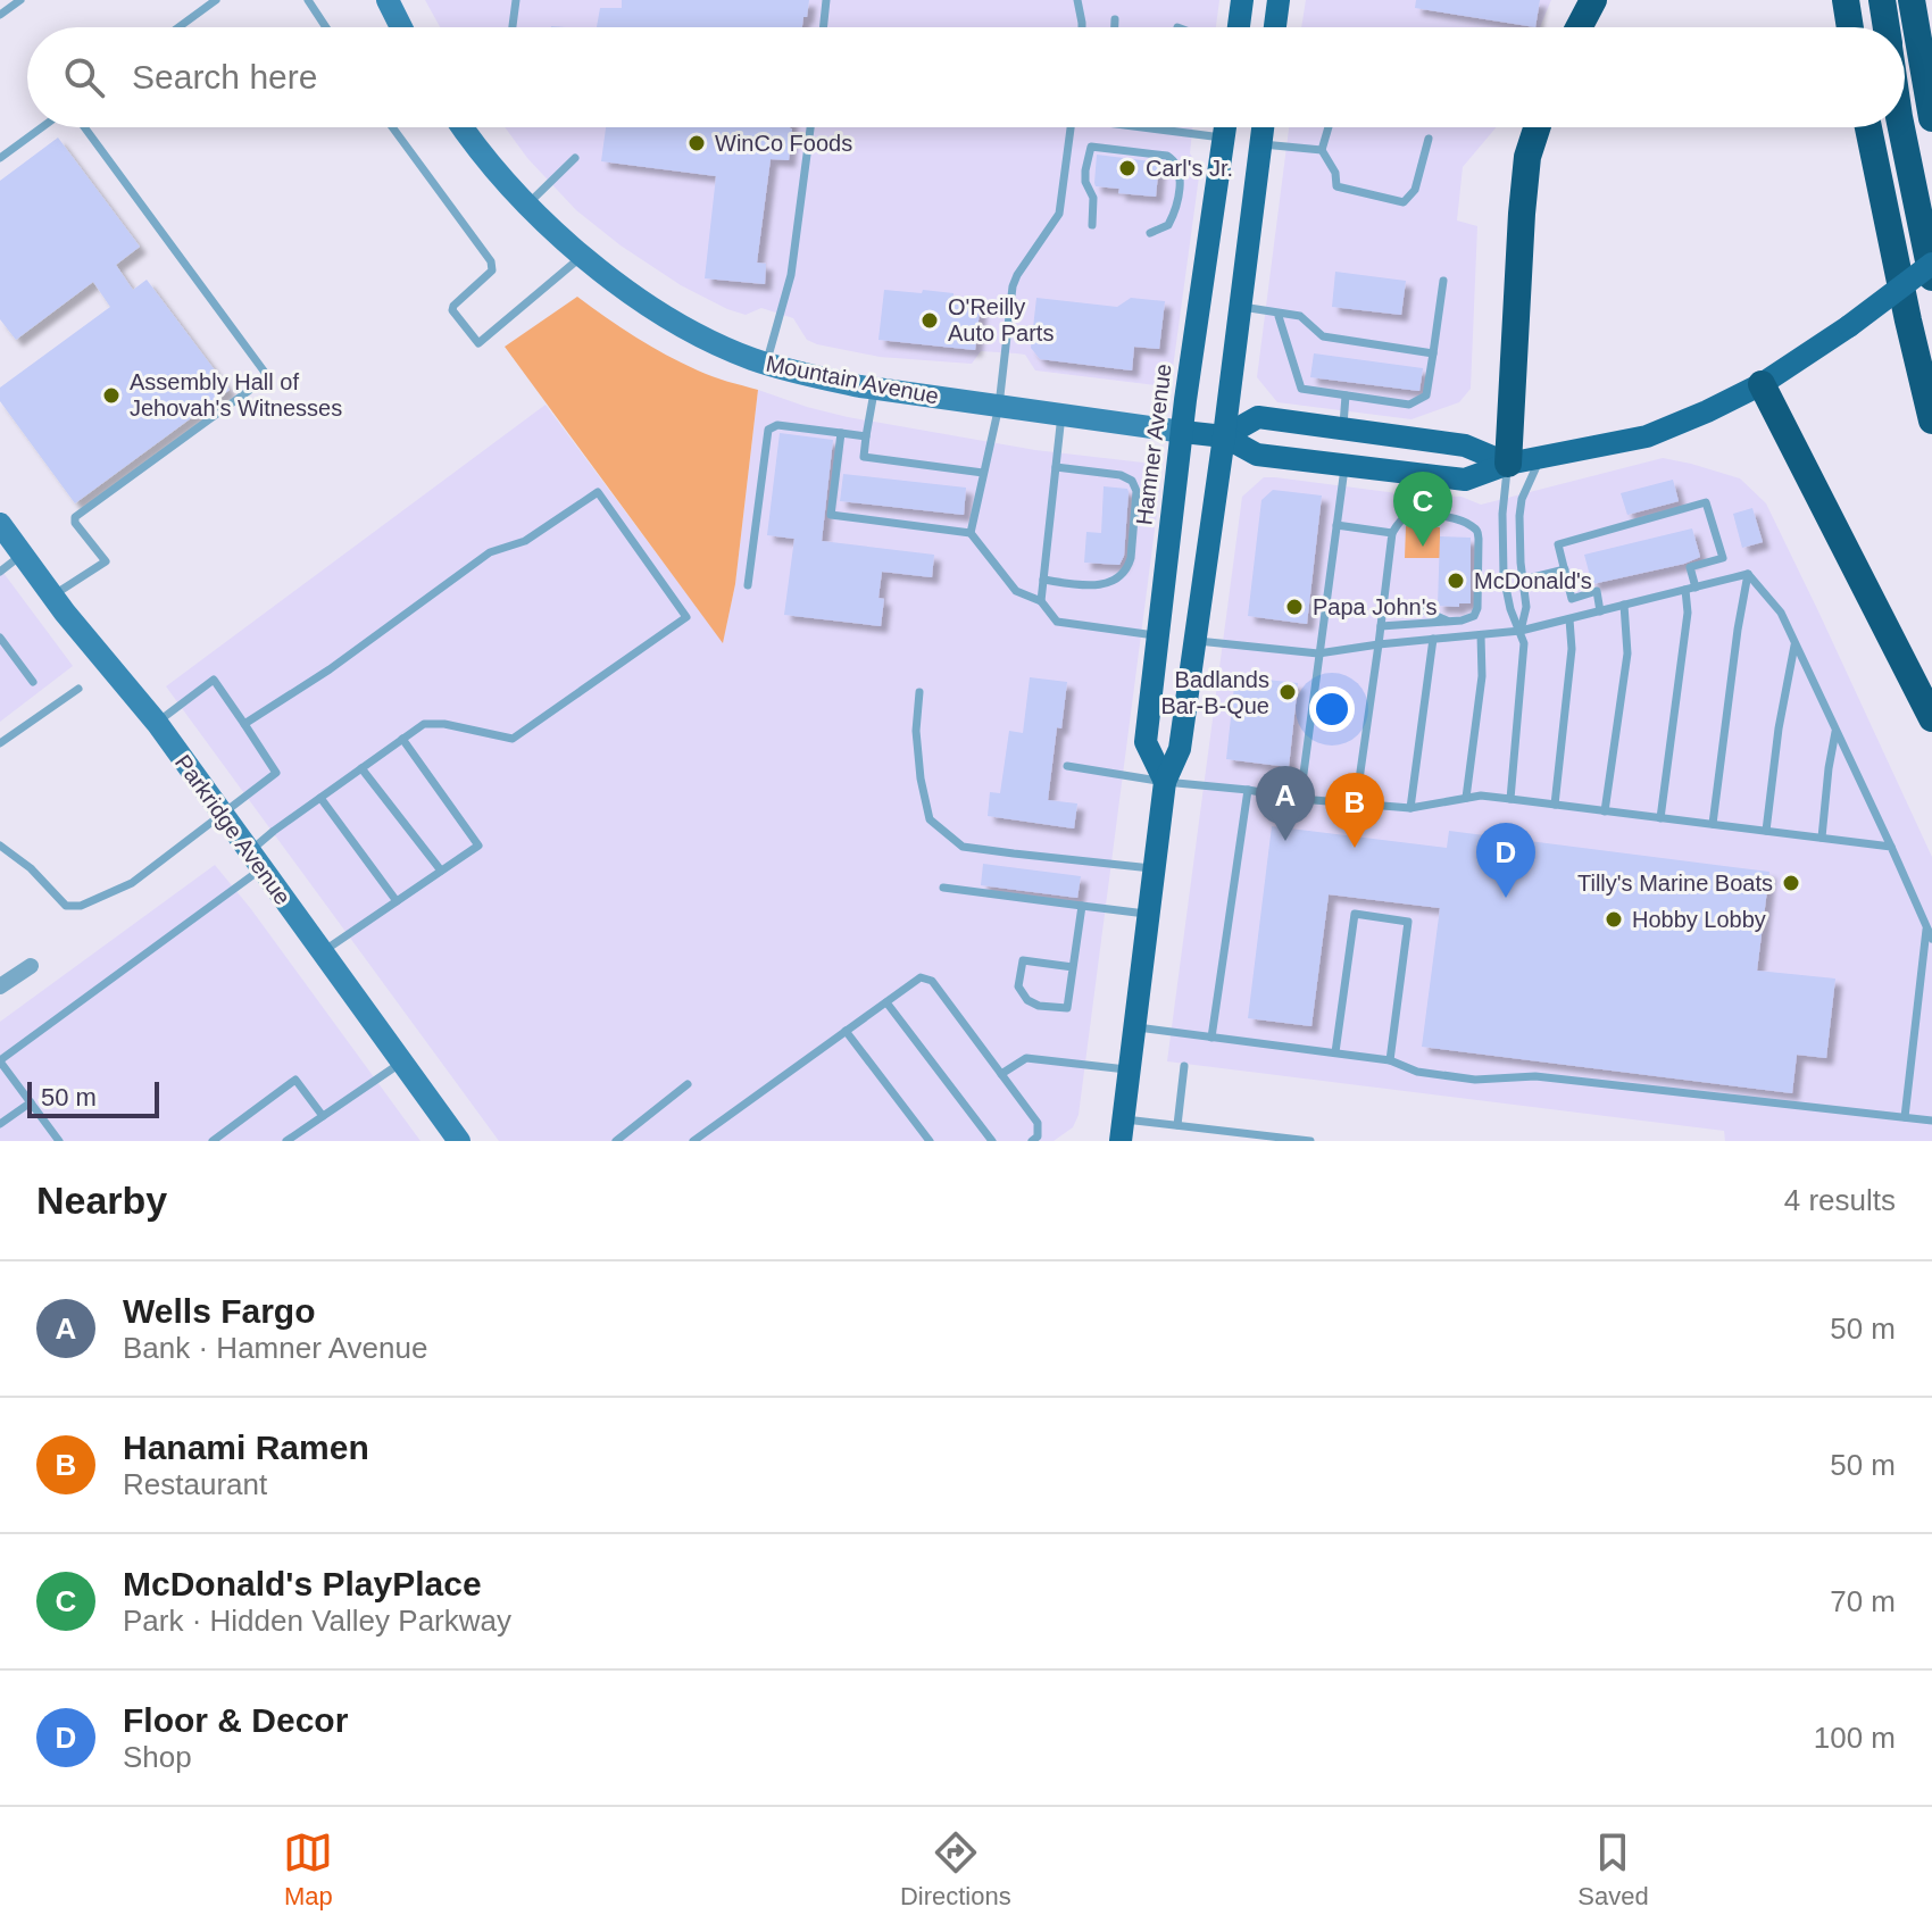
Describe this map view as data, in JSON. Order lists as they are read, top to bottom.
{
  "streets": {
    "main road": ["Mountain Avenue", "Hamner Avenue", "Parkridge Avenue"]
  },
  "crossings": [
    ["Mountain Avenue", "Hamner Avenue"]
  ],
  "places": [
    "WinCo Foods",
    "Carl's Jr.",
    "O'Reilly Auto Parts",
    "Assembly Hall of Jehovah's Witnesses",
    "McDonald's",
    "Papa John's",
    "Badlands Bar-B-Que",
    "Tilly's Marine Boats",
    "Hobby Lobby"
  ],
  "scale_bar": "50 m",
  "page": {
    "search": "Search here",
    "pins": [
      "C",
      "A",
      "B",
      "D"
    ],
    "scale": "50 m",
    "heading": ["Nearby", "4 results"],
    "list": [
      {
        "mark": "A",
        "name": "Wells Fargo",
        "note": "Bank · Hamner Avenue",
        "value": "50 m"
      },
      {
        "mark": "B",
        "name": "Hanami Ramen",
        "note": "Restaurant",
        "value": "50 m"
      },
      {
        "mark": "C",
        "name": "McDonald's PlayPlace",
        "note": "Park · Hidden Valley Parkway",
        "value": "70 m"
      },
      {
        "mark": "D",
        "name": "Floor & Decor",
        "note": "Shop",
        "value": "100 m"
      }
    ],
    "nav": ["Map", "Directions", "Saved"]
  }
}
